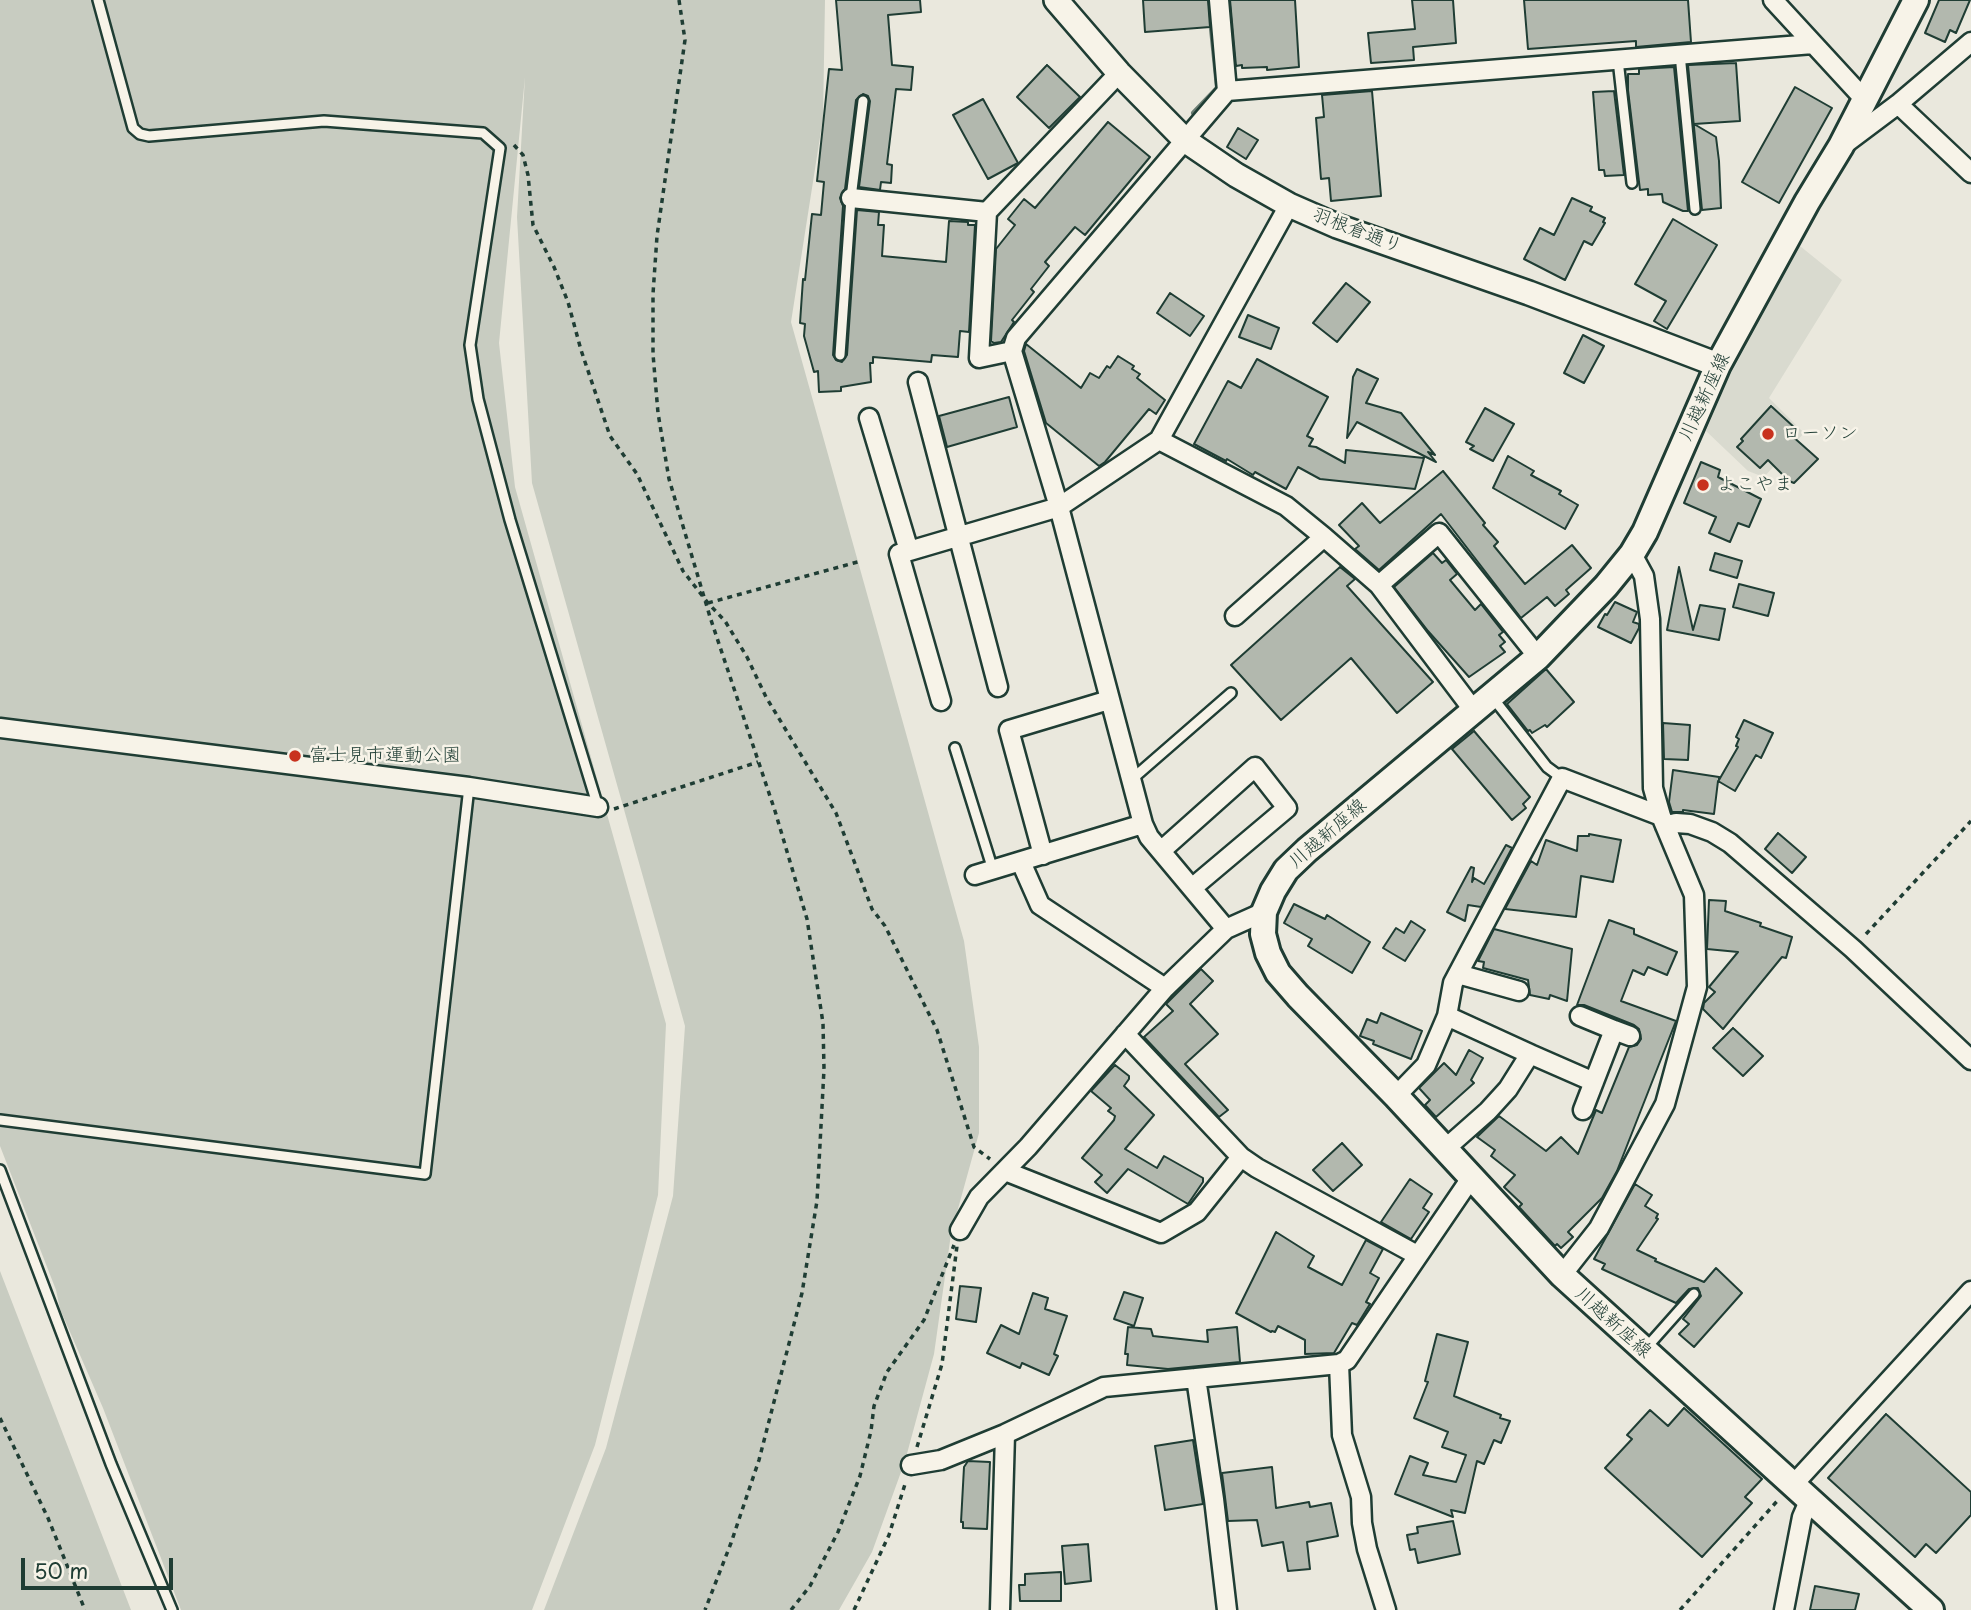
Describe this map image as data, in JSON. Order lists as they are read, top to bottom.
{
  "streets": {
    "main road": ["川越新座線"],
    "street": ["羽根倉通り"]
  },
  "crossings": [
    ["羽根倉通り", "川越新座線"]
  ],
  "places": ["ローソン", "よこやま", "富士見市運動公園"],
  "scale_bar": "50 m"
}
